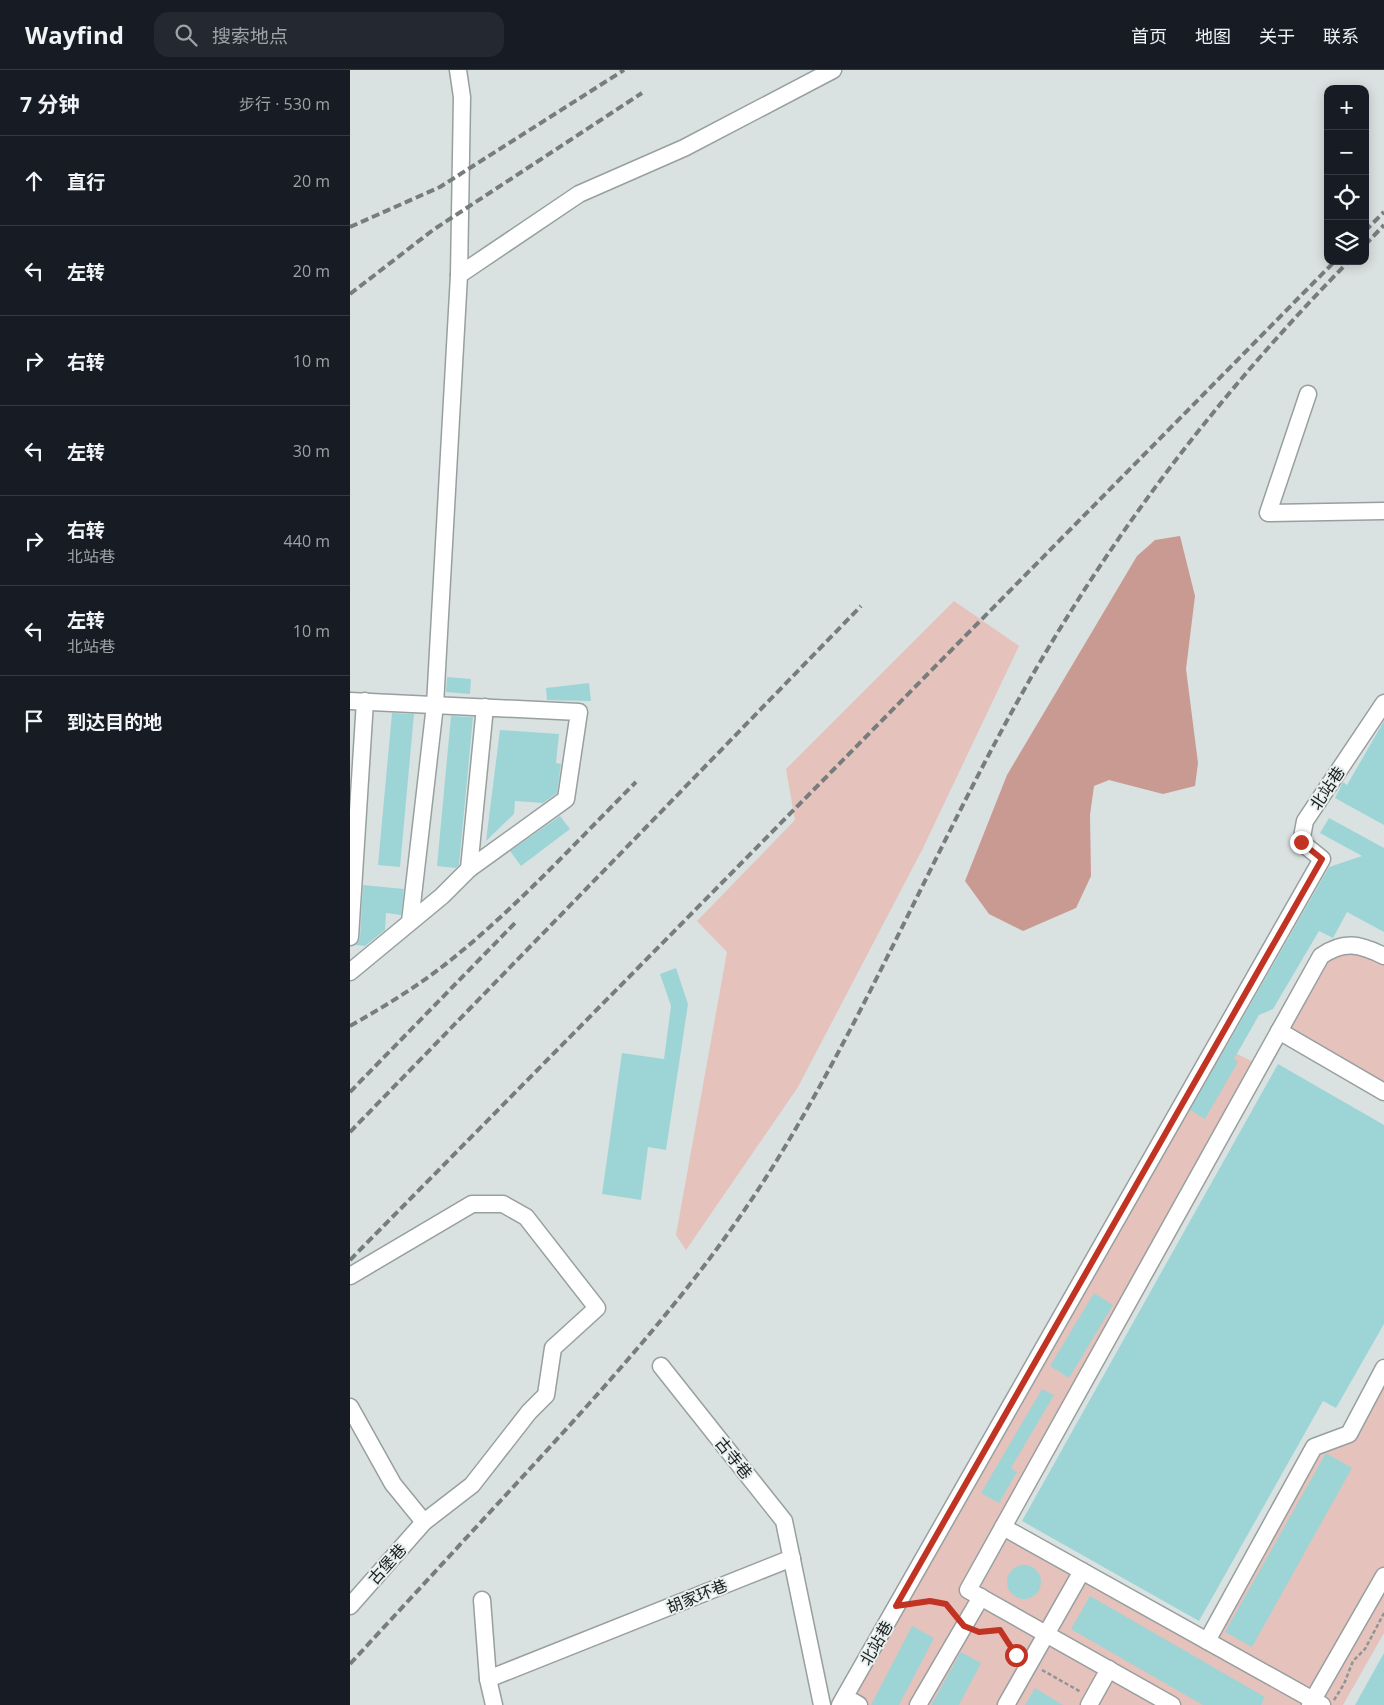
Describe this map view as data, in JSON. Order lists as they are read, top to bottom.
{
  "streets": {
    "street": [
      "北站巷",
      "古寺巷",
      "古堡巷",
      "胡家环巷"
    ]
  },
  "crossings": [
    ["古寺巷", "胡家环巷"]
  ],
  "page": {
    "header": "Wayfind",
    "search": "搜索地点",
    "nav": [
      "首页",
      "地图",
      "关于",
      "联系"
    ],
    "heading": ["7 分钟", "步行 · 530 m"],
    "map_buttons": ["+", "−"],
    "list": [
      ["直行", "20 m"],
      ["左转", "20 m"],
      ["右转", "10 m"],
      ["左转", "30 m"],
      ["右转", "北站巷", "440 m"],
      ["左转", "北站巷", "10 m"],
      "到达目的地"
    ]
  }
}
